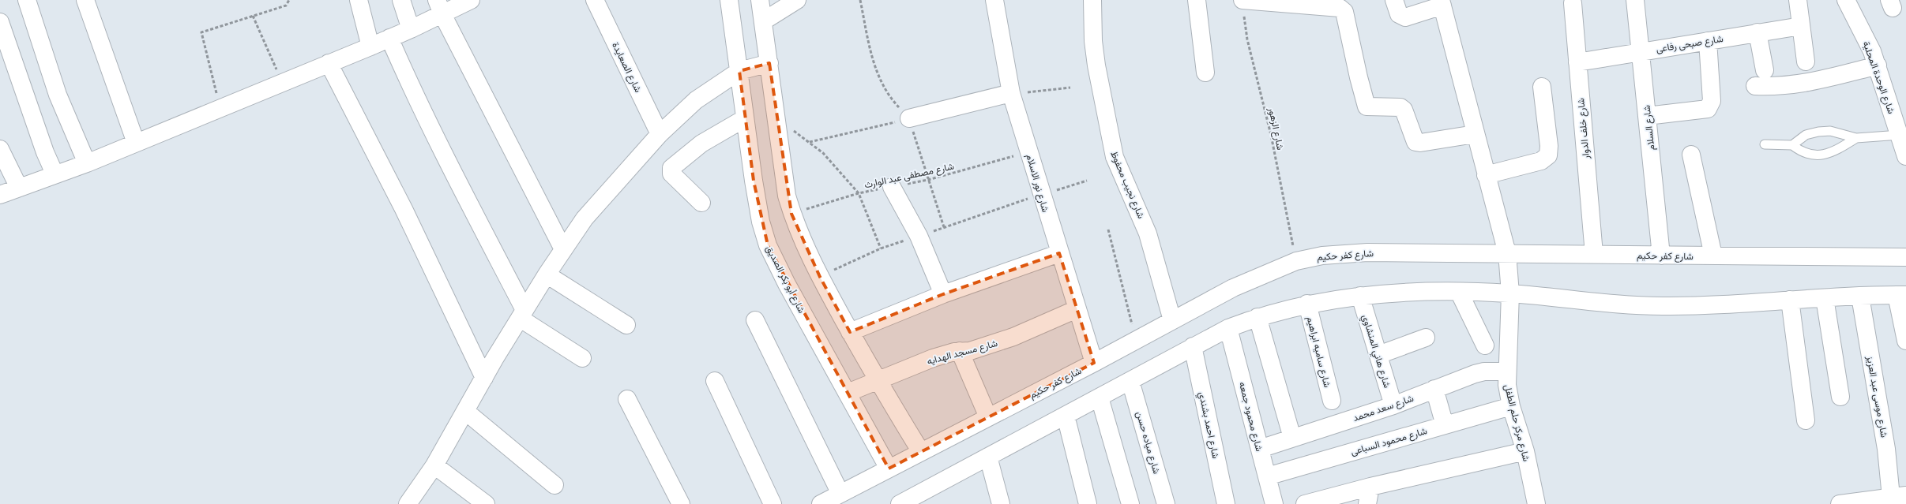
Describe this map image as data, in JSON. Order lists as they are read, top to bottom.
{
  "streets": {
    "street": [
      "شارع صبحى رفاعى",
      "شارع الصعايدة",
      "شارع الوحدة المحلية",
      "شارع السلام",
      "شارع خلف الدوار",
      "شارع نور الاسلام",
      "شارع نجيب محفوظ",
      "شارع كفر حكيم",
      "شارع أبو بكر الصديق",
      "شارع هاني المنشاوي",
      "شارع مسجد الهدايه",
      "شارع ساميه ابراهيم",
      "شارع موسى عبد العزيز",
      "شارع سعد محمد",
      "شارع محمود جمعه",
      "شارع مركز حلم الطفل",
      "شارع احمد بشندي",
      "شارع محمود السباعى",
      "شارع مياده حسن"
    ],
    "path": ["شارع الزهور", "شارع مصطفى عبد الوارث"]
  },
  "crossings": [
    ["شارع صبحى رفاعى", "شارع السلام"],
    ["شارع صبحى رفاعى", "شارع خلف الدوار"],
    ["شارع السلام", "شارع كفر حكيم"],
    ["شارع الزهور", "شارع كفر حكيم"],
    ["شارع خلف الدوار", "شارع كفر حكيم"],
    ["شارع مصطفى عبد الوارث", "شارع نور الاسلام"],
    ["شارع نور الاسلام", "شارع كفر حكيم"],
    ["شارع نور الاسلام", "شارع مسجد الهدايه"],
    ["شارع نجيب محفوظ", "شارع كفر حكيم"],
    ["شارع كفر حكيم", "شارع أبو بكر الصديق"],
    ["شارع كفر حكيم", "شارع مركز حلم الطفل"],
    ["شارع أبو بكر الصديق", "شارع مسجد الهدايه"],
    ["شارع هاني المنشاوي", "شارع سعد محمد"],
    ["شارع سعد محمد", "شارع محمود جمعه"],
    ["شارع سعد محمد", "شارع مركز حلم الطفل"],
    ["شارع محمود جمعه", "شارع محمود السباعى"],
    ["شارع مركز حلم الطفل", "شارع محمود السباعى"]
  ]
}
